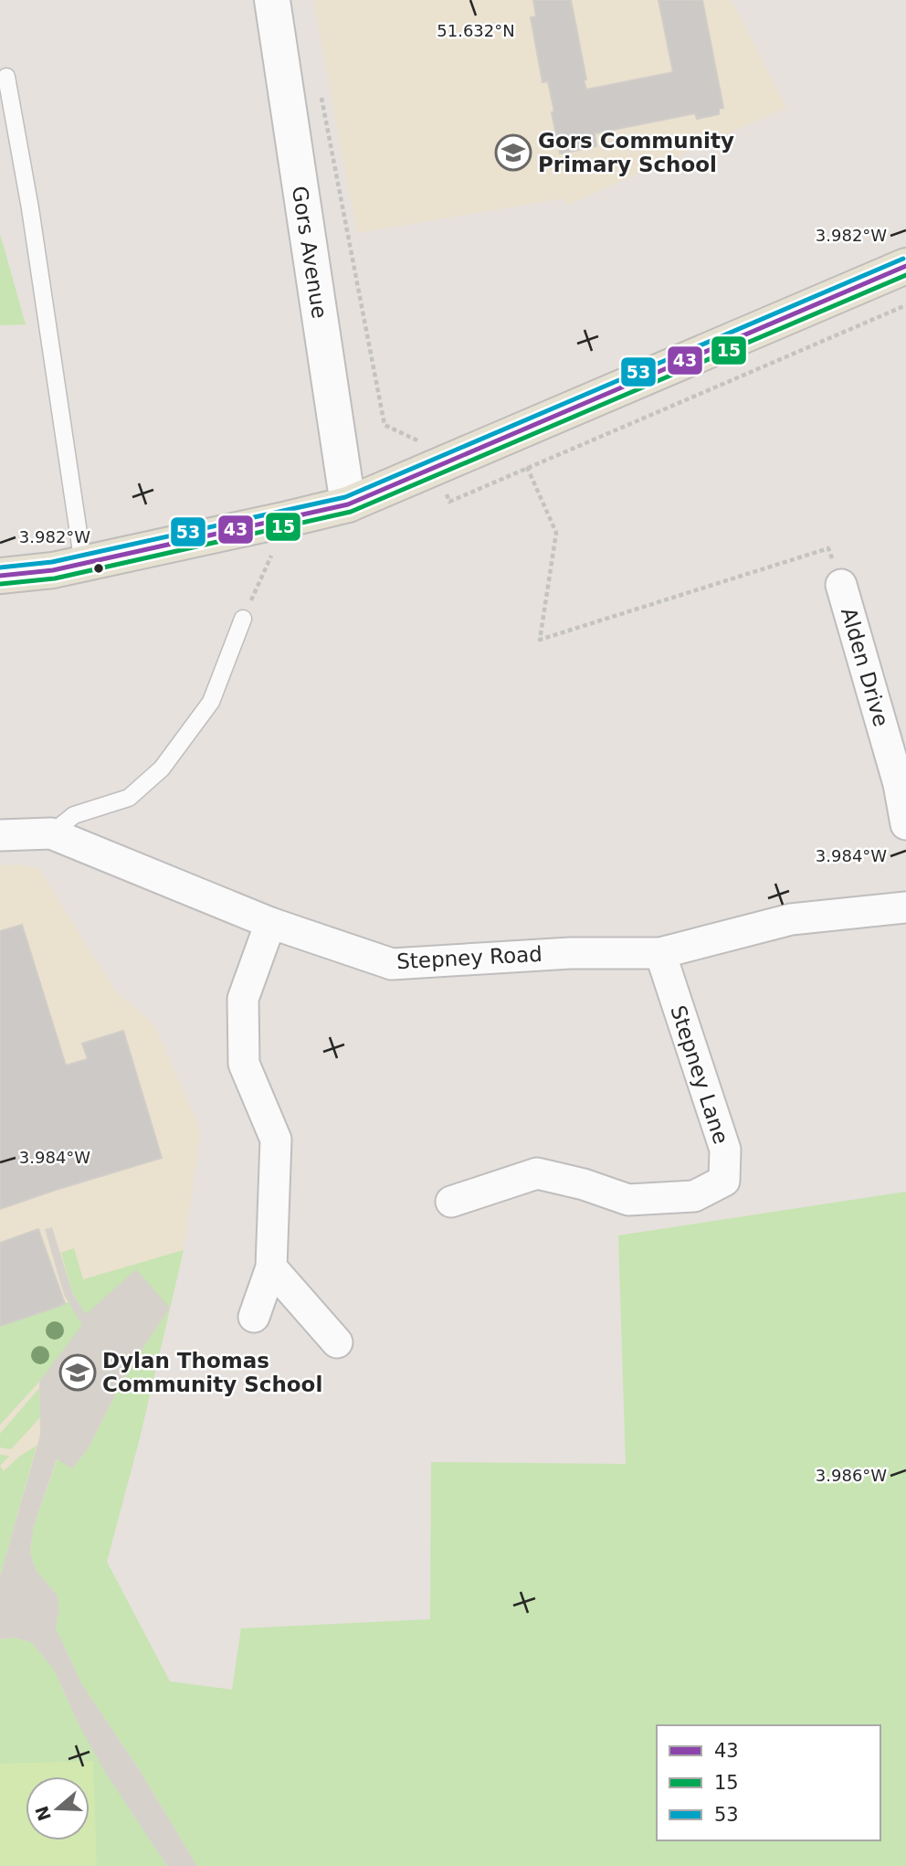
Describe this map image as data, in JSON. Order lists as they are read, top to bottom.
{
  "streets": {
    "street": [
      "Gors Avenue",
      "Alden Drive",
      "Stepney Road",
      "Stepney Lane"
    ]
  },
  "crossings": [
    ["Stepney Road", "Stepney Lane"]
  ],
  "places": {
    "school or university": ["Gors Community Primary School", "Dylan Thomas Community School"]
  },
  "lines": ["transit line 53", "transit line 43", "transit line 15"],
  "legend": ["43", "15", "53"],
  "north": "left",
  "coordinates": [
    "51.632°N",
    "3.982°W",
    "3.984°W",
    "3.986°W"
  ]
}
